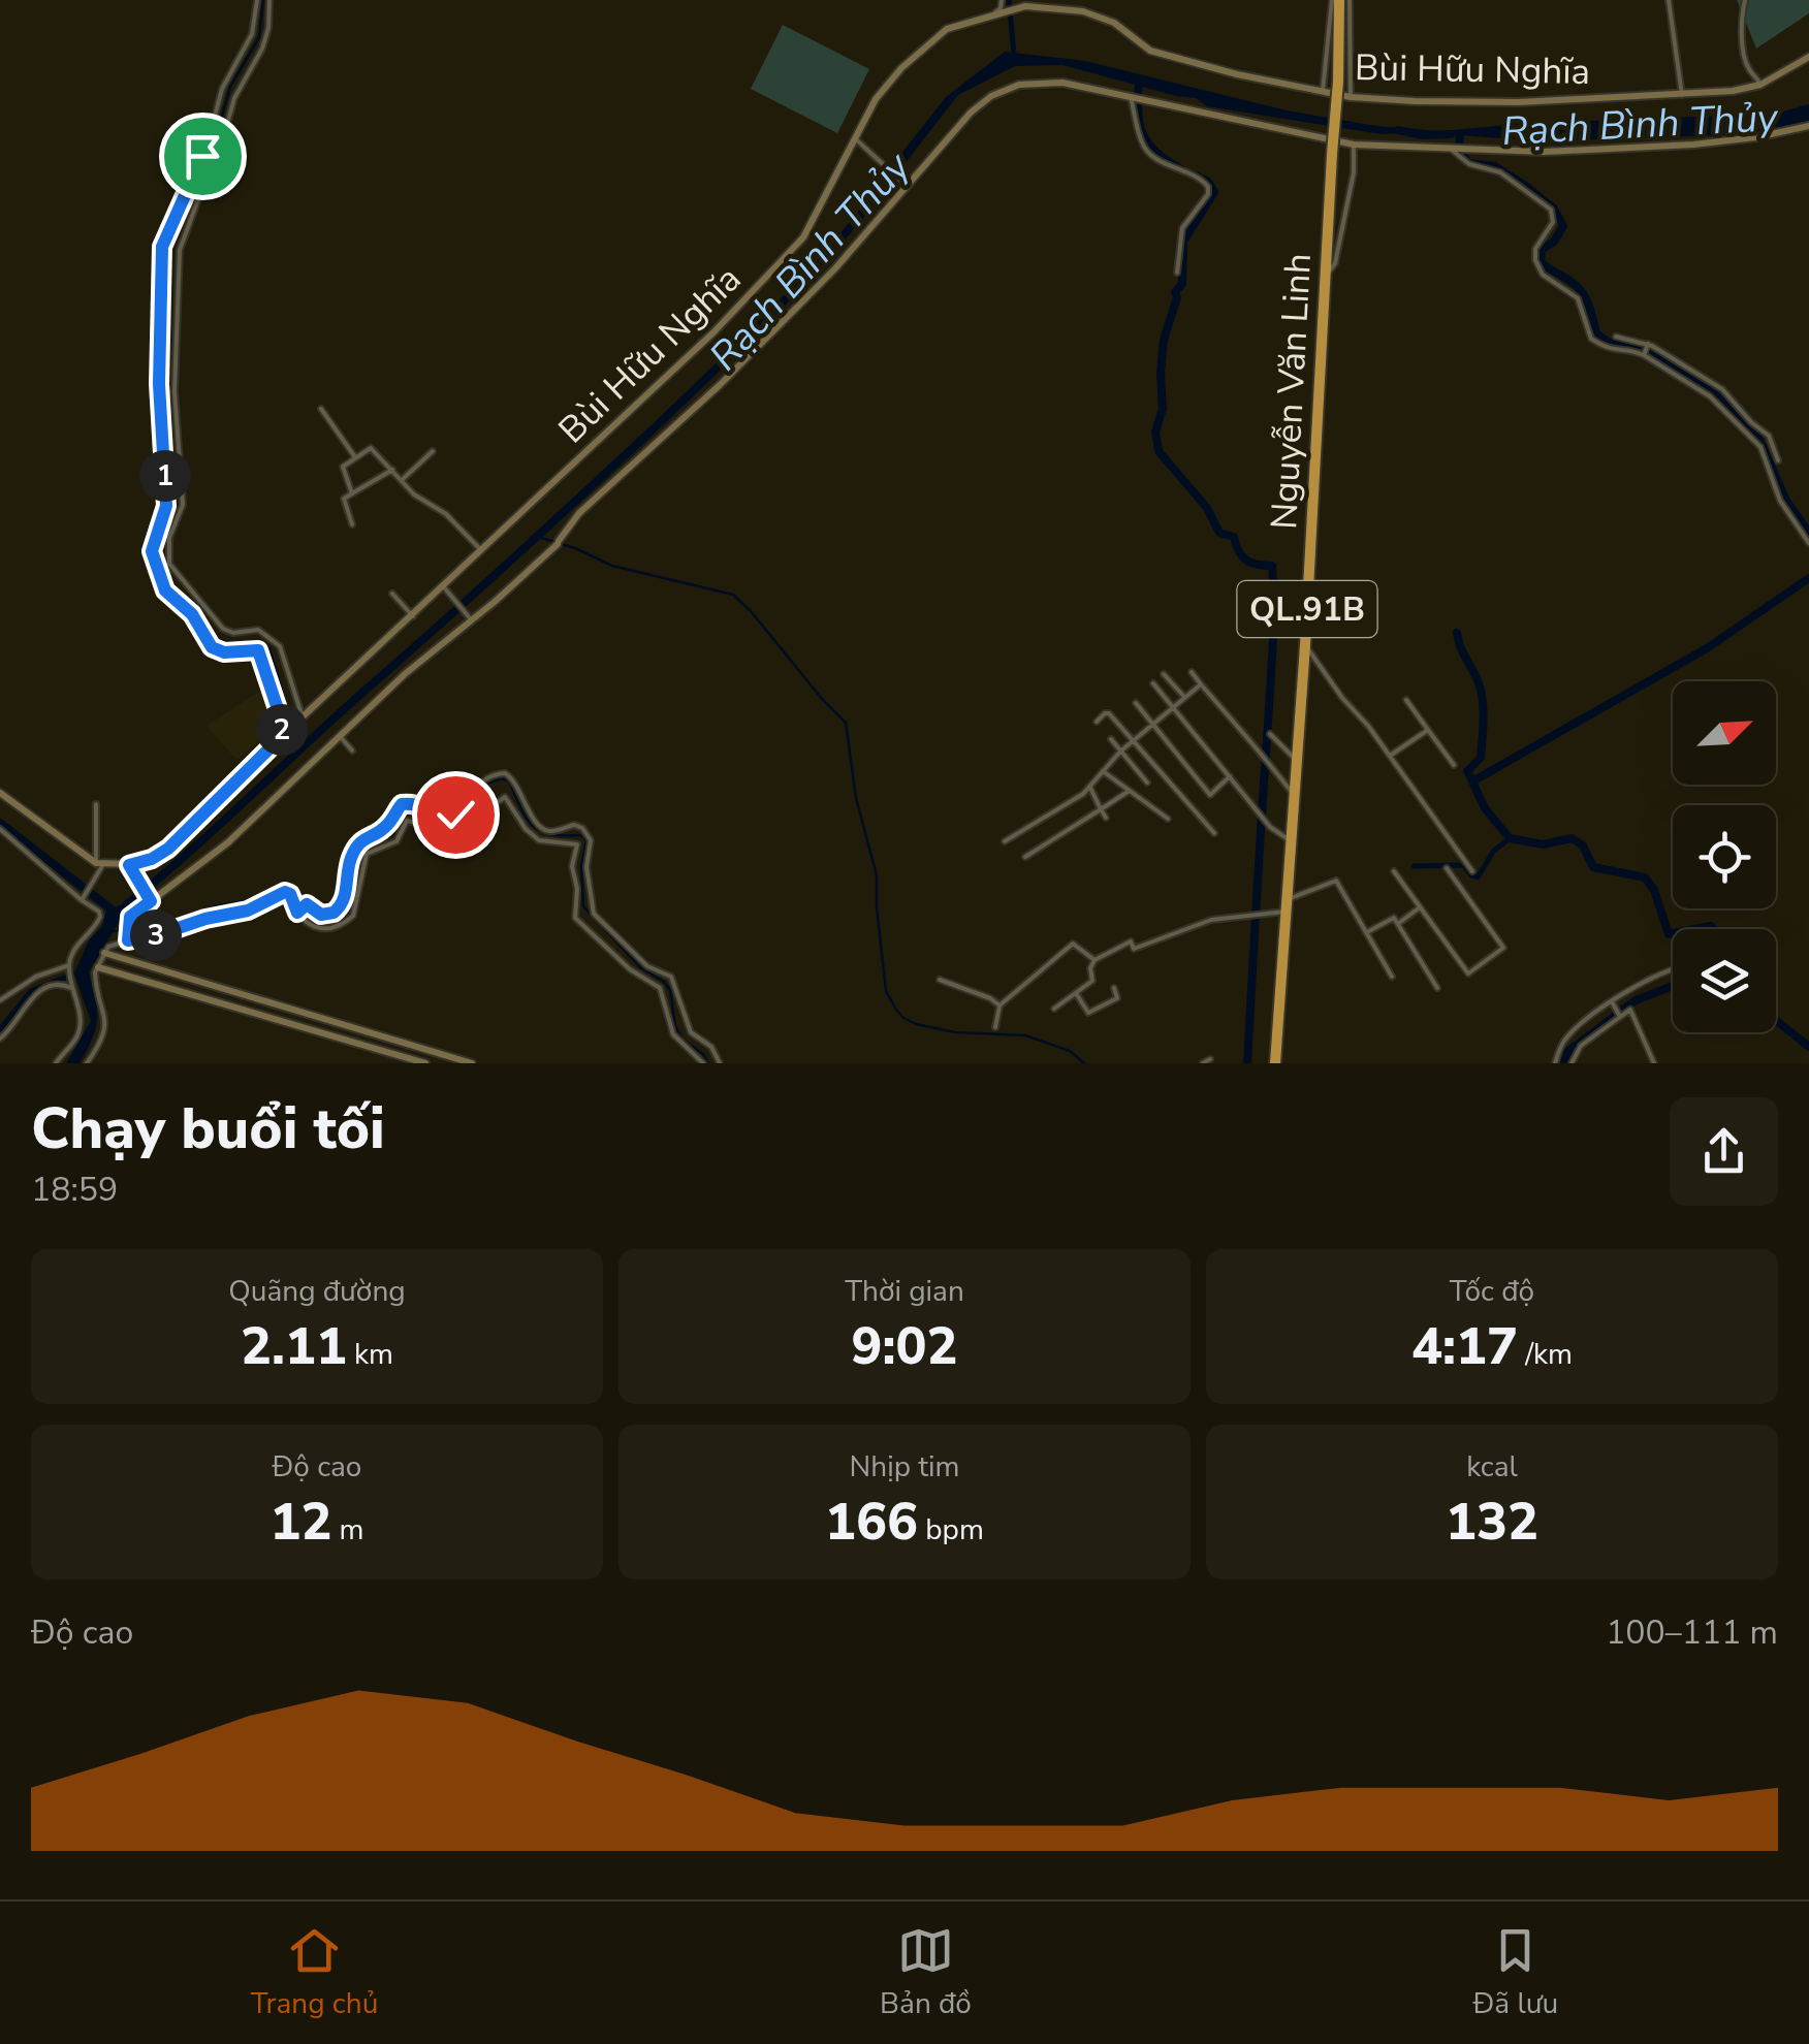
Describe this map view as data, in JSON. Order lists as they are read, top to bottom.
{
  "streets": {
    "highway": ["Nguyễn Văn Linh", "QL.91B"],
    "street": ["Bùi Hữu Nghĩa"]
  },
  "water": ["Rạch Bình Thủy"],
  "north": "top right",
  "page": {
    "pins": ["1", "2", "3"],
    "heading": ["Chạy buổi tối", "18:59"],
    "stats": [
      ["Quãng đường", "2.11 km"],
      ["Thời gian", "9:02"],
      ["Tốc độ", "4:17 /km"],
      ["Độ cao", "12 m"],
      ["Nhịp tim", "166 bpm"],
      ["kcal", "132"]
    ],
    "chart": ["Độ cao", "100–111 m"],
    "tabs": ["Trang chủ", "Bản đồ", "Đã lưu"]
  }
}
